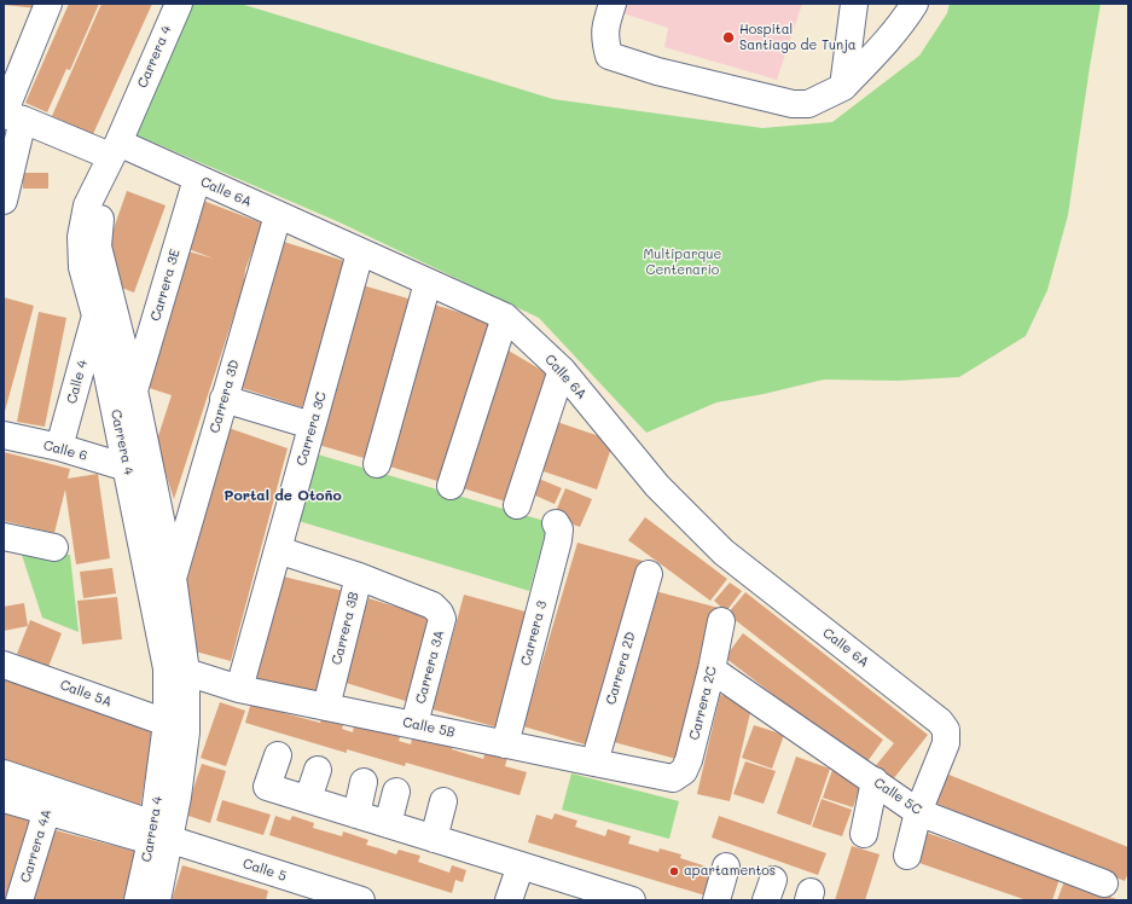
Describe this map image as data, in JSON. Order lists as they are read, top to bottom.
{
  "streets": {
    "street": [
      "Carrera 4",
      "Calle 6A",
      "Carrera 3E",
      "Calle 4",
      "Carrera 3D",
      "Carrera 3C",
      "Calle 6",
      "Carrera 3B",
      "Carrera 3",
      "Carrera 3A",
      "Carrera 2D",
      "Calle 5A",
      "Carrera 2C",
      "Calle 5B",
      "Calle 5C",
      "Carrera 4A",
      "Calle 5"
    ]
  },
  "crossings": [
    ["Carrera 4", "Calle 6A"],
    ["Carrera 4", "Carrera 3E"],
    ["Carrera 4", "Calle 4"],
    ["Carrera 4", "Carrera 3D"],
    ["Carrera 4", "Calle 6"],
    ["Carrera 4", "Calle 5A"],
    ["Carrera 4", "Calle 5B"],
    ["Carrera 4", "Calle 5"],
    ["Calle 6A", "Carrera 3E"],
    ["Calle 6A", "Carrera 3D"],
    ["Calle 6A", "Carrera 3C"],
    ["Calle 6A", "Calle 5C"],
    ["Calle 4", "Calle 6"],
    ["Carrera 3C", "Carrera 3B"],
    ["Carrera 3C", "Calle 5B"],
    ["Carrera 3B", "Carrera 3A"],
    ["Carrera 3B", "Calle 5B"],
    ["Carrera 3", "Calle 5B"],
    ["Carrera 3A", "Calle 5B"],
    ["Carrera 2D", "Calle 5B"],
    ["Carrera 2C", "Calle 5B"],
    ["Carrera 2C", "Calle 5C"],
    ["Carrera 4A", "Calle 5"]
  ],
  "districts": ["Portal de Otoño"],
  "parks": ["Multiparque Centenario"],
  "places": ["Hospital Santiago de Tunja", "apartamentos"]
}
